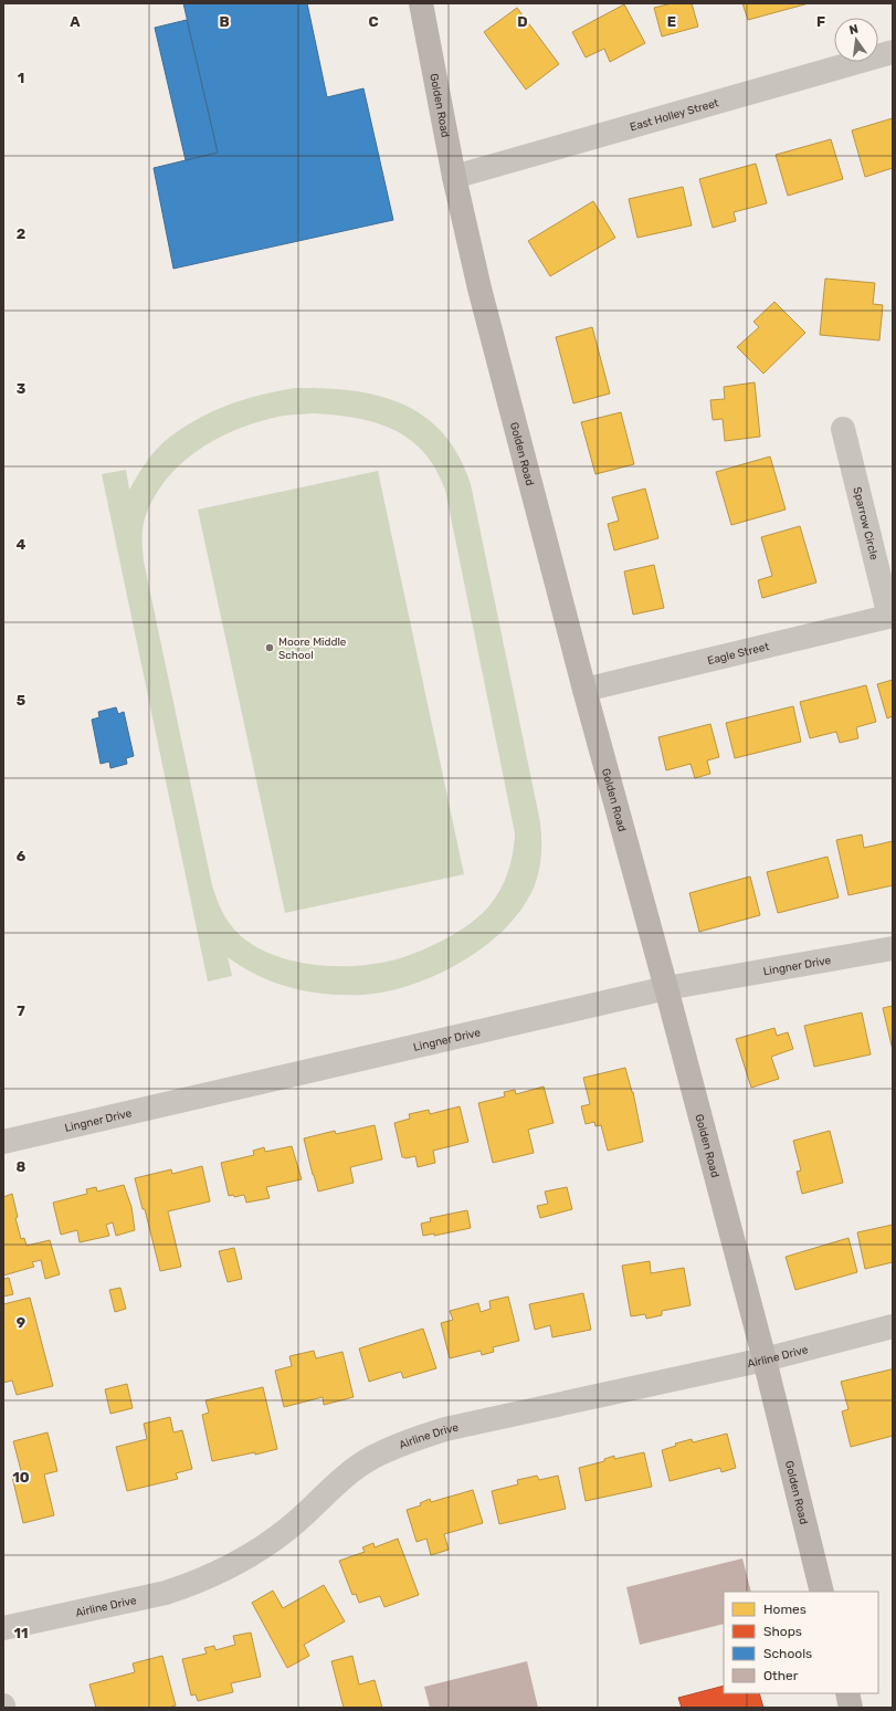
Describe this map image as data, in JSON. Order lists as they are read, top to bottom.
{
  "streets": {
    "street": [
      "Golden Road",
      "East Holley Street",
      "Sparrow Circle",
      "Eagle Street",
      "Lingner Drive",
      "Airline Drive"
    ]
  },
  "crossings": [
    ["Golden Road", "East Holley Street"],
    ["Golden Road", "Eagle Street"],
    ["Golden Road", "Lingner Drive"],
    ["Golden Road", "Airline Drive"],
    ["Sparrow Circle", "Eagle Street"]
  ],
  "places": ["Moore Middle School"],
  "legend": [
    "Homes",
    "Shops",
    "Schools",
    "Other"
  ],
  "north": "top",
  "grid": {
    "columns": [
      "A",
      "B",
      "C",
      "D",
      "E",
      "F"
    ],
    "rows": [
      "1",
      "2",
      "3",
      "4",
      "5",
      "6",
      "7",
      "8",
      "9",
      "10",
      "11"
    ]
  }
}
